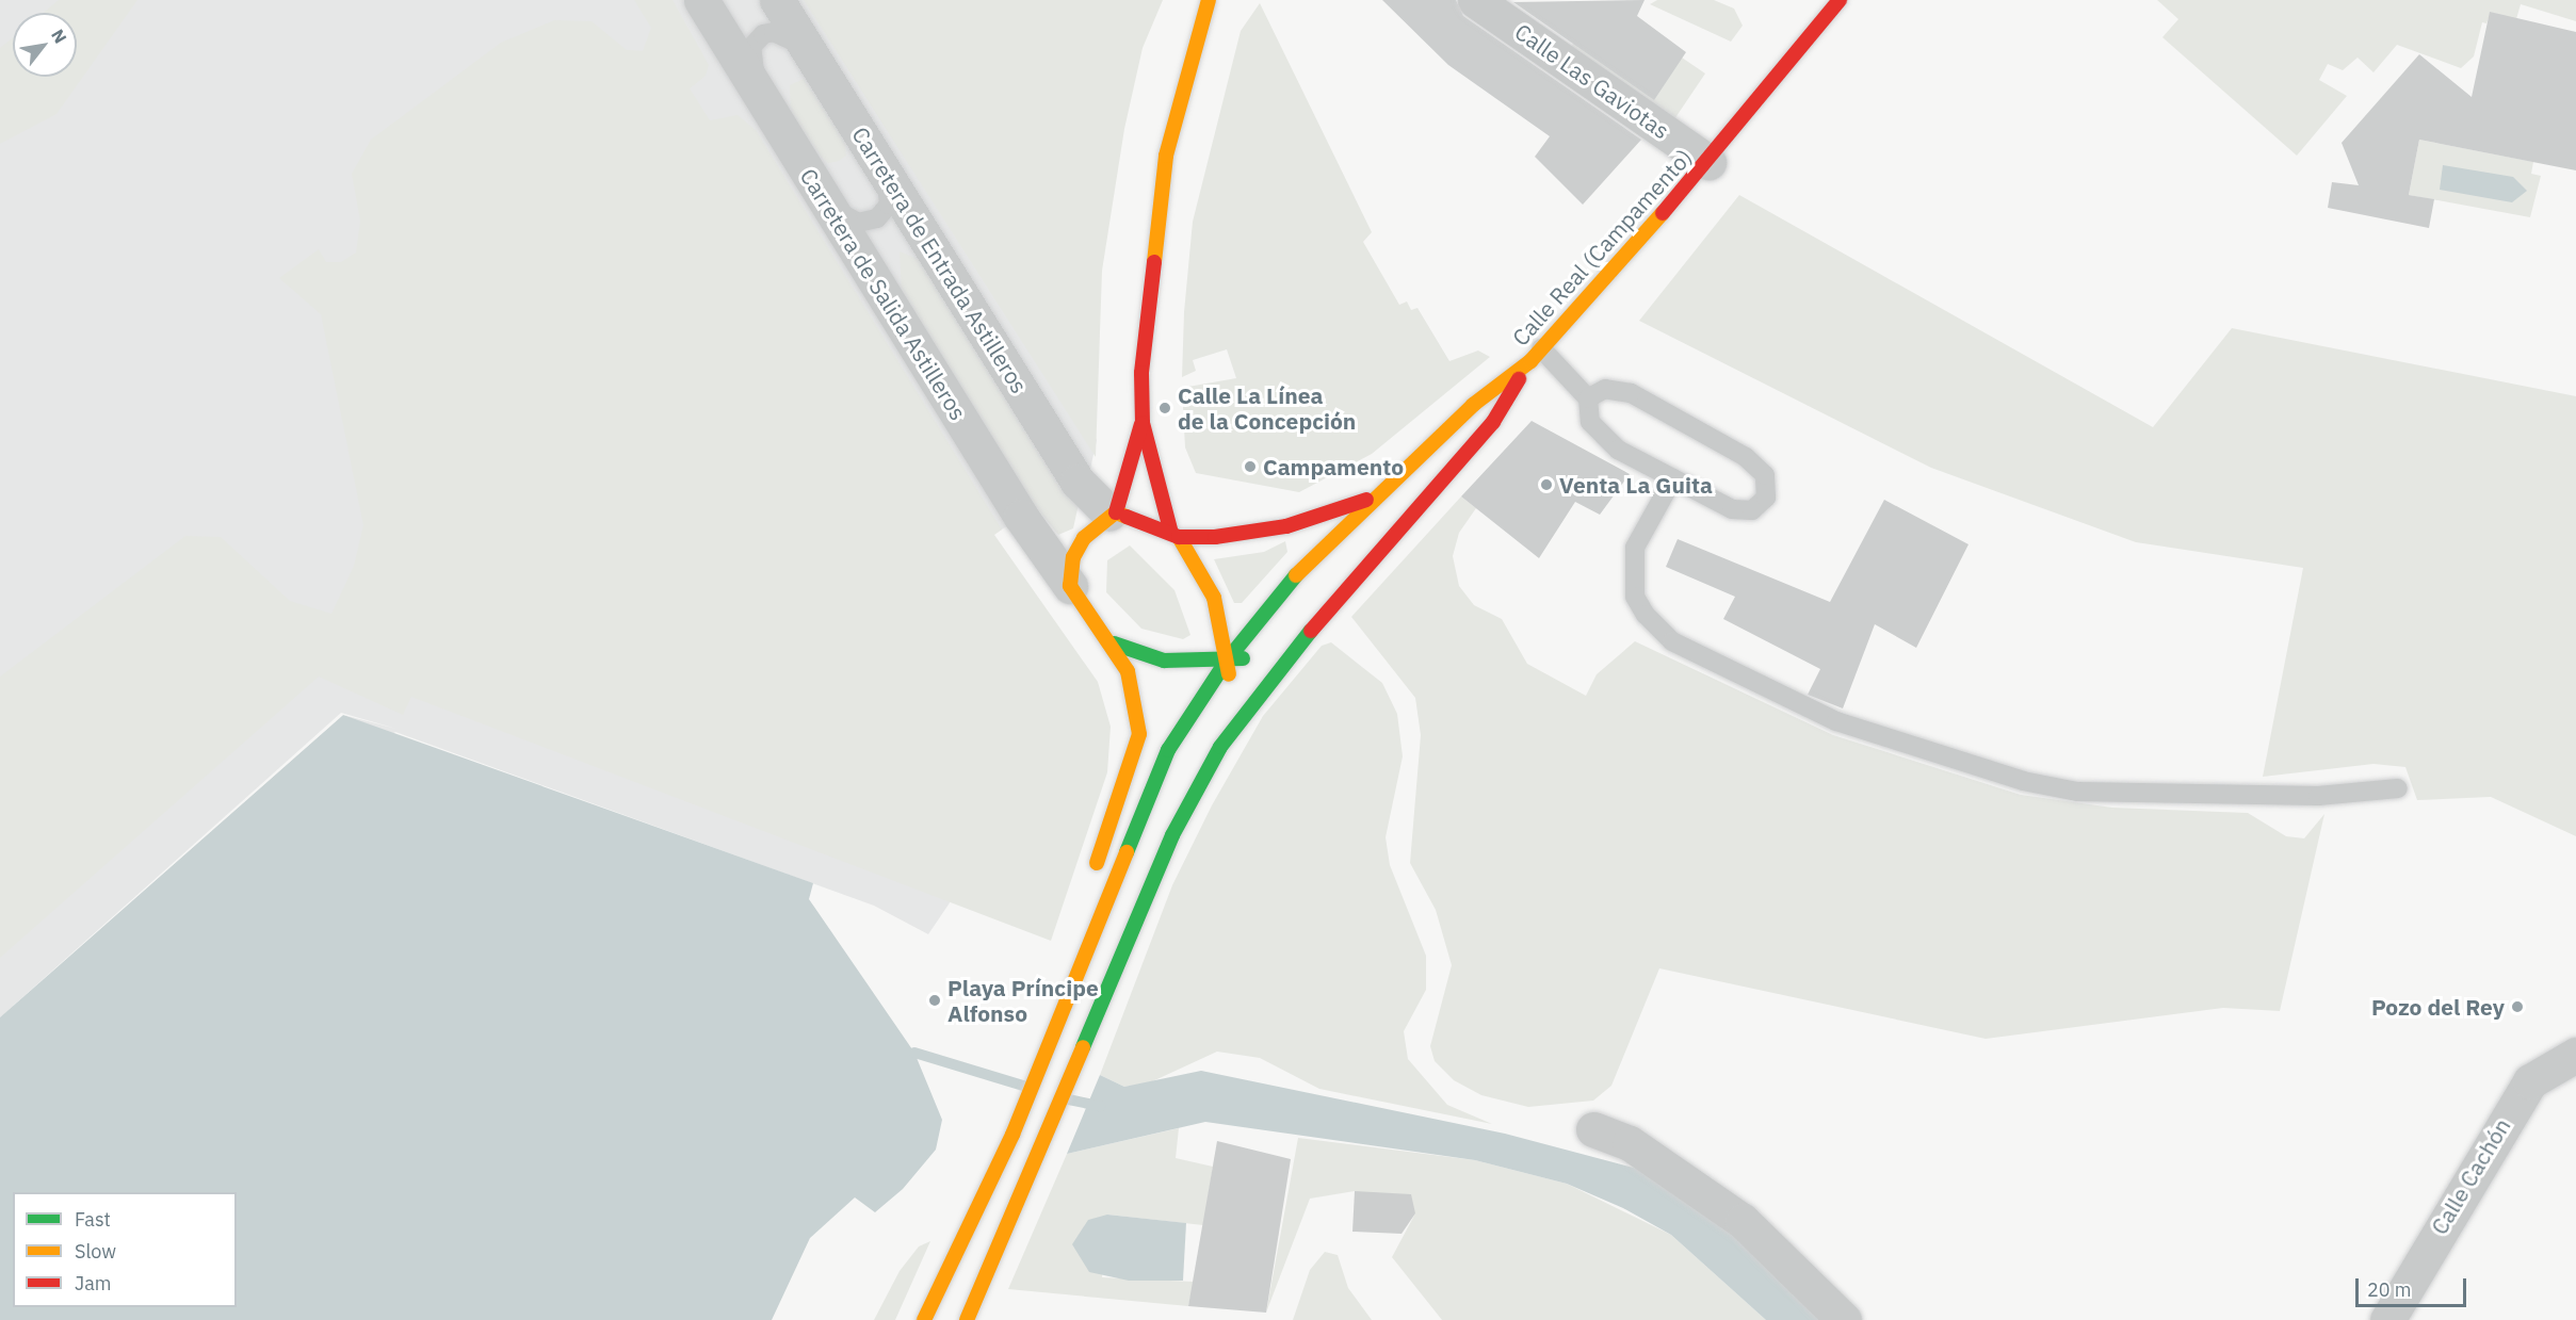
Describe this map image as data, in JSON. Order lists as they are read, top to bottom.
{
  "streets": {
    "main road": ["Calle Real (Campamento)"],
    "street": [
      "Calle Las Gaviotas",
      "Carretera de Entrada Astilleros",
      "Carretera de Salida Astilleros",
      "Calle Cachón"
    ]
  },
  "crossings": [
    ["Calle Las Gaviotas", "Calle Real (Campamento)"]
  ],
  "places": [
    "Calle La Línea de la Concepción",
    "Campamento",
    "Venta La Guita",
    "Playa Príncipe Alfonso",
    "Pozo del Rey"
  ],
  "legend": ["Fast", "Slow", "Jam"],
  "scale_bar": "20 m",
  "north": "top right"
}
